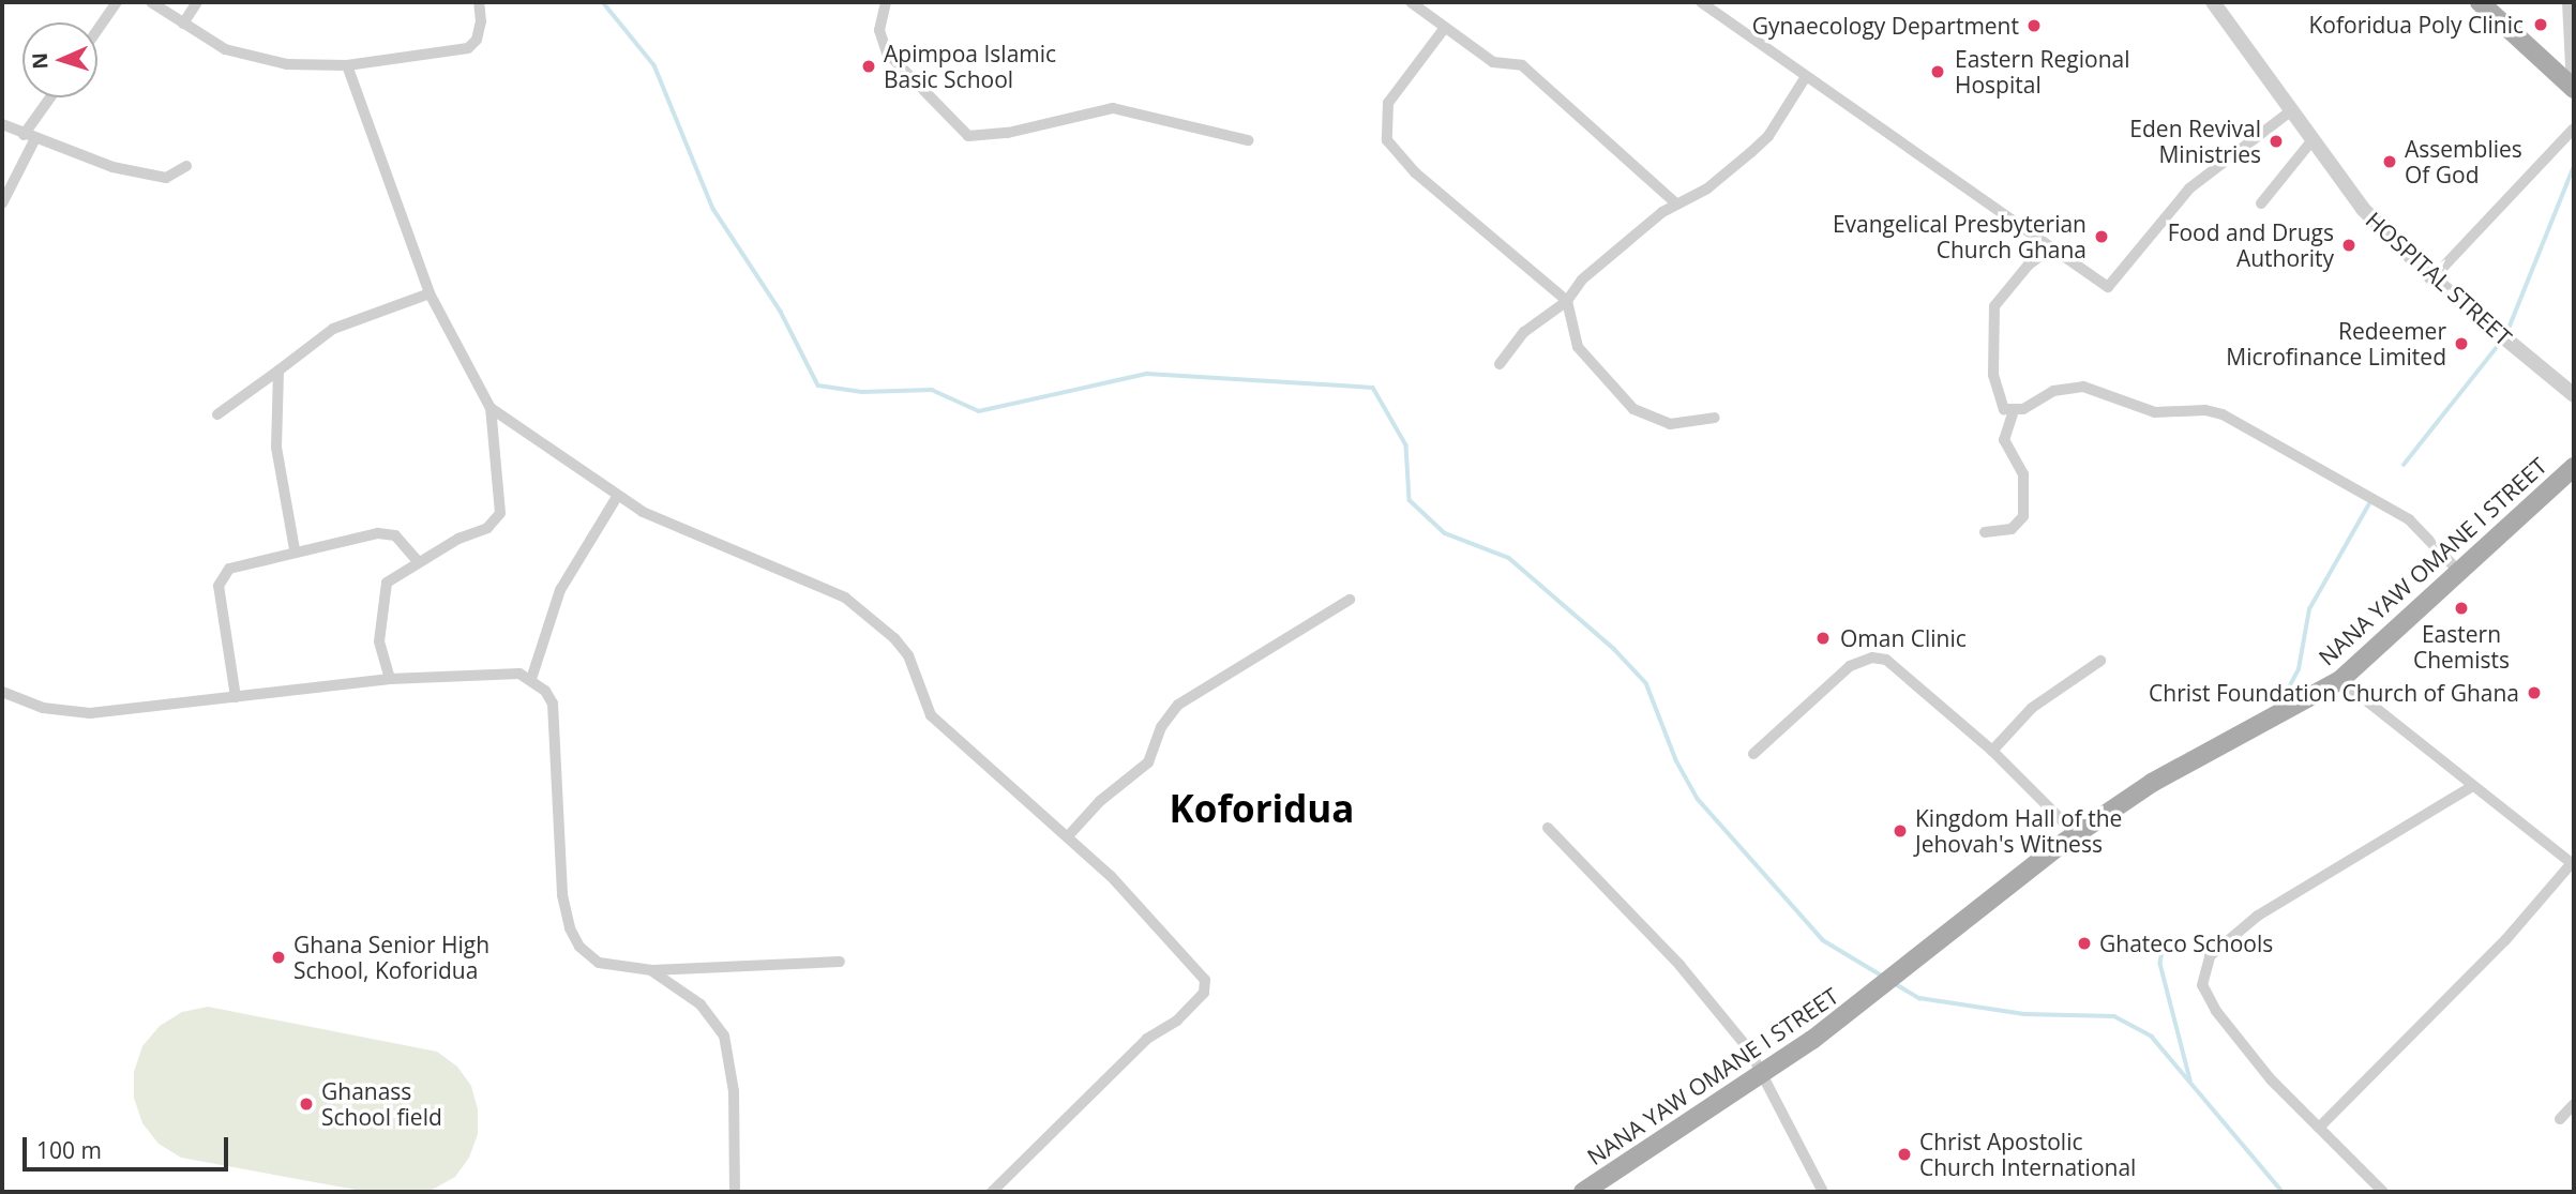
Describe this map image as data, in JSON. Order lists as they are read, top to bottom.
{
  "streets": {
    "main road": ["NANA YAW OMANE I STREET"],
    "street": ["HOSPITAL STREET"]
  },
  "districts": ["Koforidua"],
  "places": [
    "Koforidua Poly Clinic",
    "Gynaecology Department",
    "Apimpoa Islamic Basic School",
    "Eastern Regional Hospital",
    "Eden Revival Ministries",
    "Assemblies Of God",
    "Evangelical Presbyterian Church Ghana",
    "Food and Drugs Authority",
    "Redeemer Microfinance Limited",
    "Eastern Chemists",
    "Oman Clinic",
    "Christ Foundation Church of Ghana",
    "Kingdom Hall of the Jehovah's Witness",
    "Ghateco Schools",
    "Ghana Senior High School, Koforidua",
    "Ghanass School field",
    "Christ Apostolic Church International"
  ],
  "scale_bar": "100 m",
  "north": "left"
}
